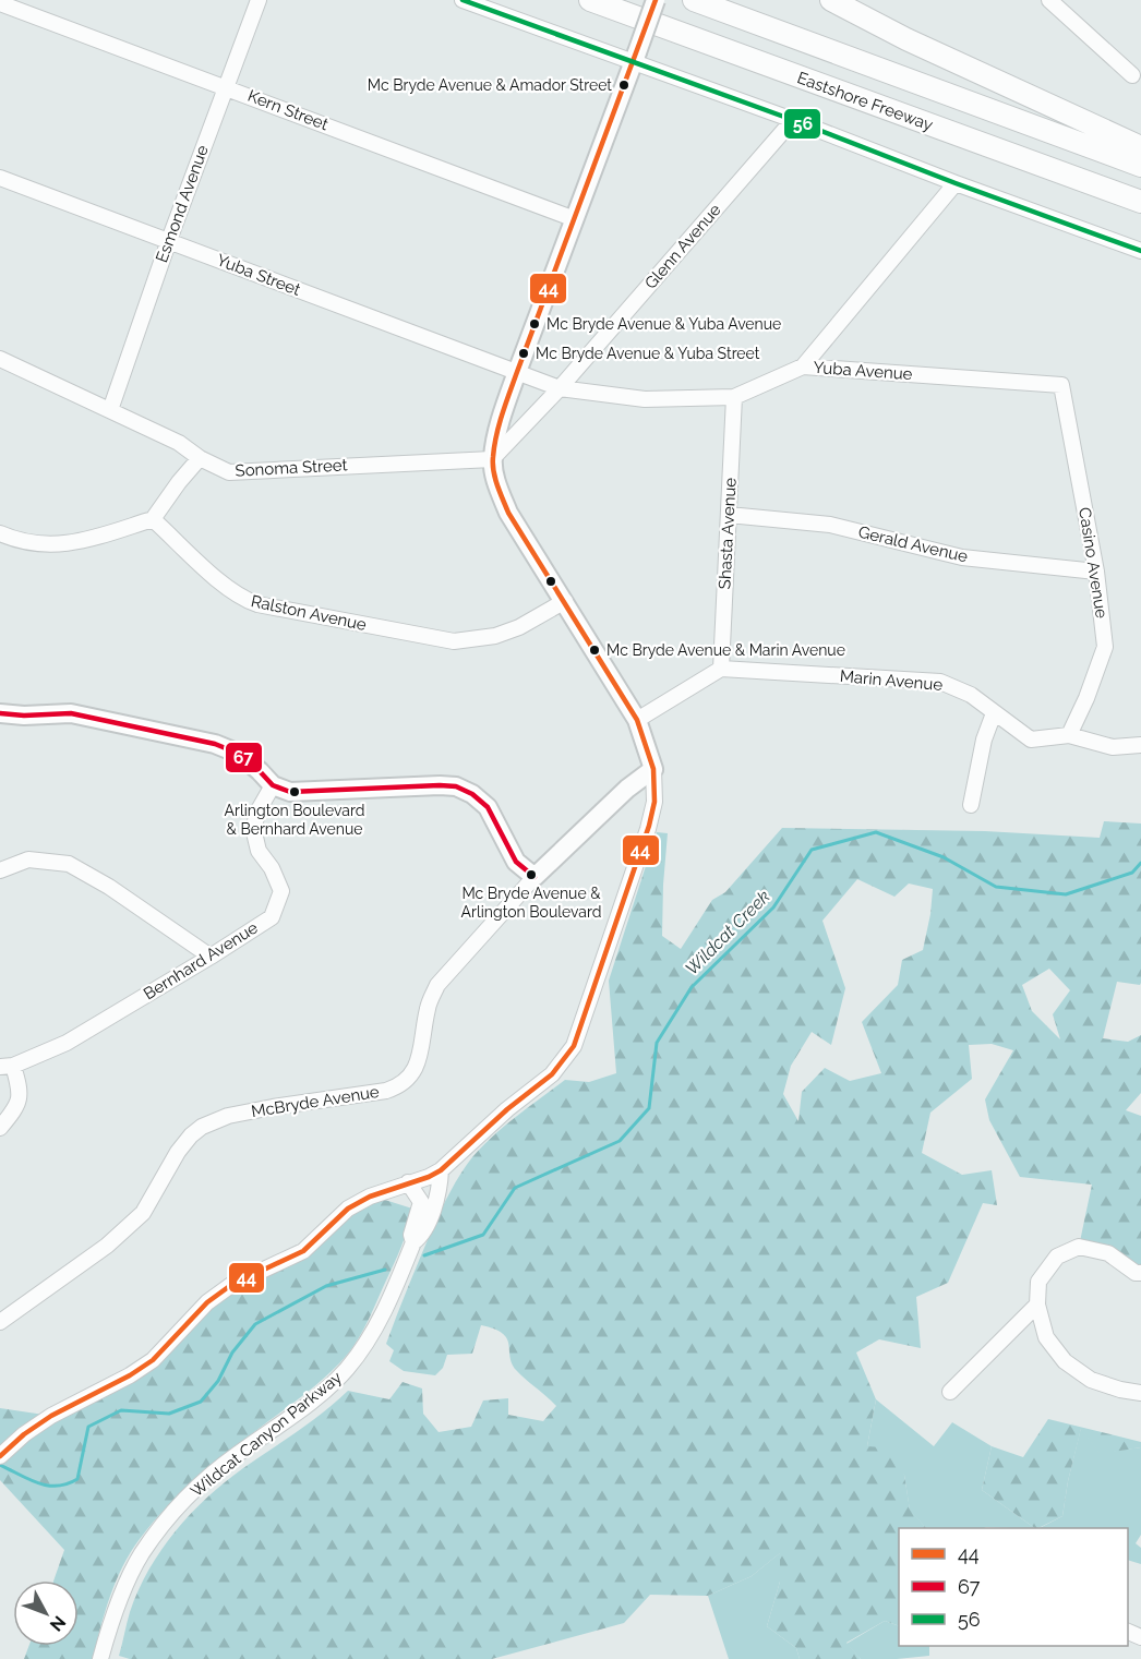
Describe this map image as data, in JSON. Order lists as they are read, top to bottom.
{
  "streets": {
    "highway": ["Eastshore Freeway"],
    "main road": ["McBryde Avenue"],
    "street": [
      "Kern Street",
      "Esmond Avenue",
      "Glenn Avenue",
      "Yuba Street",
      "Yuba Avenue",
      "Sonoma Street",
      "Shasta Avenue",
      "Gerald Avenue",
      "Casino Avenue",
      "Ralston Avenue",
      "Marin Avenue",
      "Bernhard Avenue",
      "Wildcat Canyon Parkway"
    ]
  },
  "crossings": [
    ["Kern Street", "Esmond Avenue"],
    ["Esmond Avenue", "Yuba Street"],
    ["Esmond Avenue", "Sonoma Street"],
    ["Glenn Avenue", "Yuba Avenue"],
    ["Glenn Avenue", "Sonoma Street"],
    ["Yuba Street", "Yuba Avenue"],
    ["Yuba Avenue", "Shasta Avenue"],
    ["Yuba Avenue", "Casino Avenue"],
    ["Shasta Avenue", "Gerald Avenue"],
    ["Shasta Avenue", "Marin Avenue"],
    ["Gerald Avenue", "Casino Avenue"],
    ["Casino Avenue", "Marin Avenue"]
  ],
  "water": ["Wildcat Creek"],
  "places": [
    "Mc Bryde Avenue & Amador Street",
    "Mc Bryde Avenue & Yuba Avenue",
    "Mc Bryde Avenue & Yuba Street",
    "Mc Bryde Avenue & Marin Avenue",
    "Arlington Boulevard & Bernhard Avenue",
    "Mc Bryde Avenue & Arlington Boulevard"
  ],
  "lines": ["transit line 44", "transit line 56", "transit line 67"],
  "legend": ["44", "67", "56"],
  "north": "bottom right"
}
